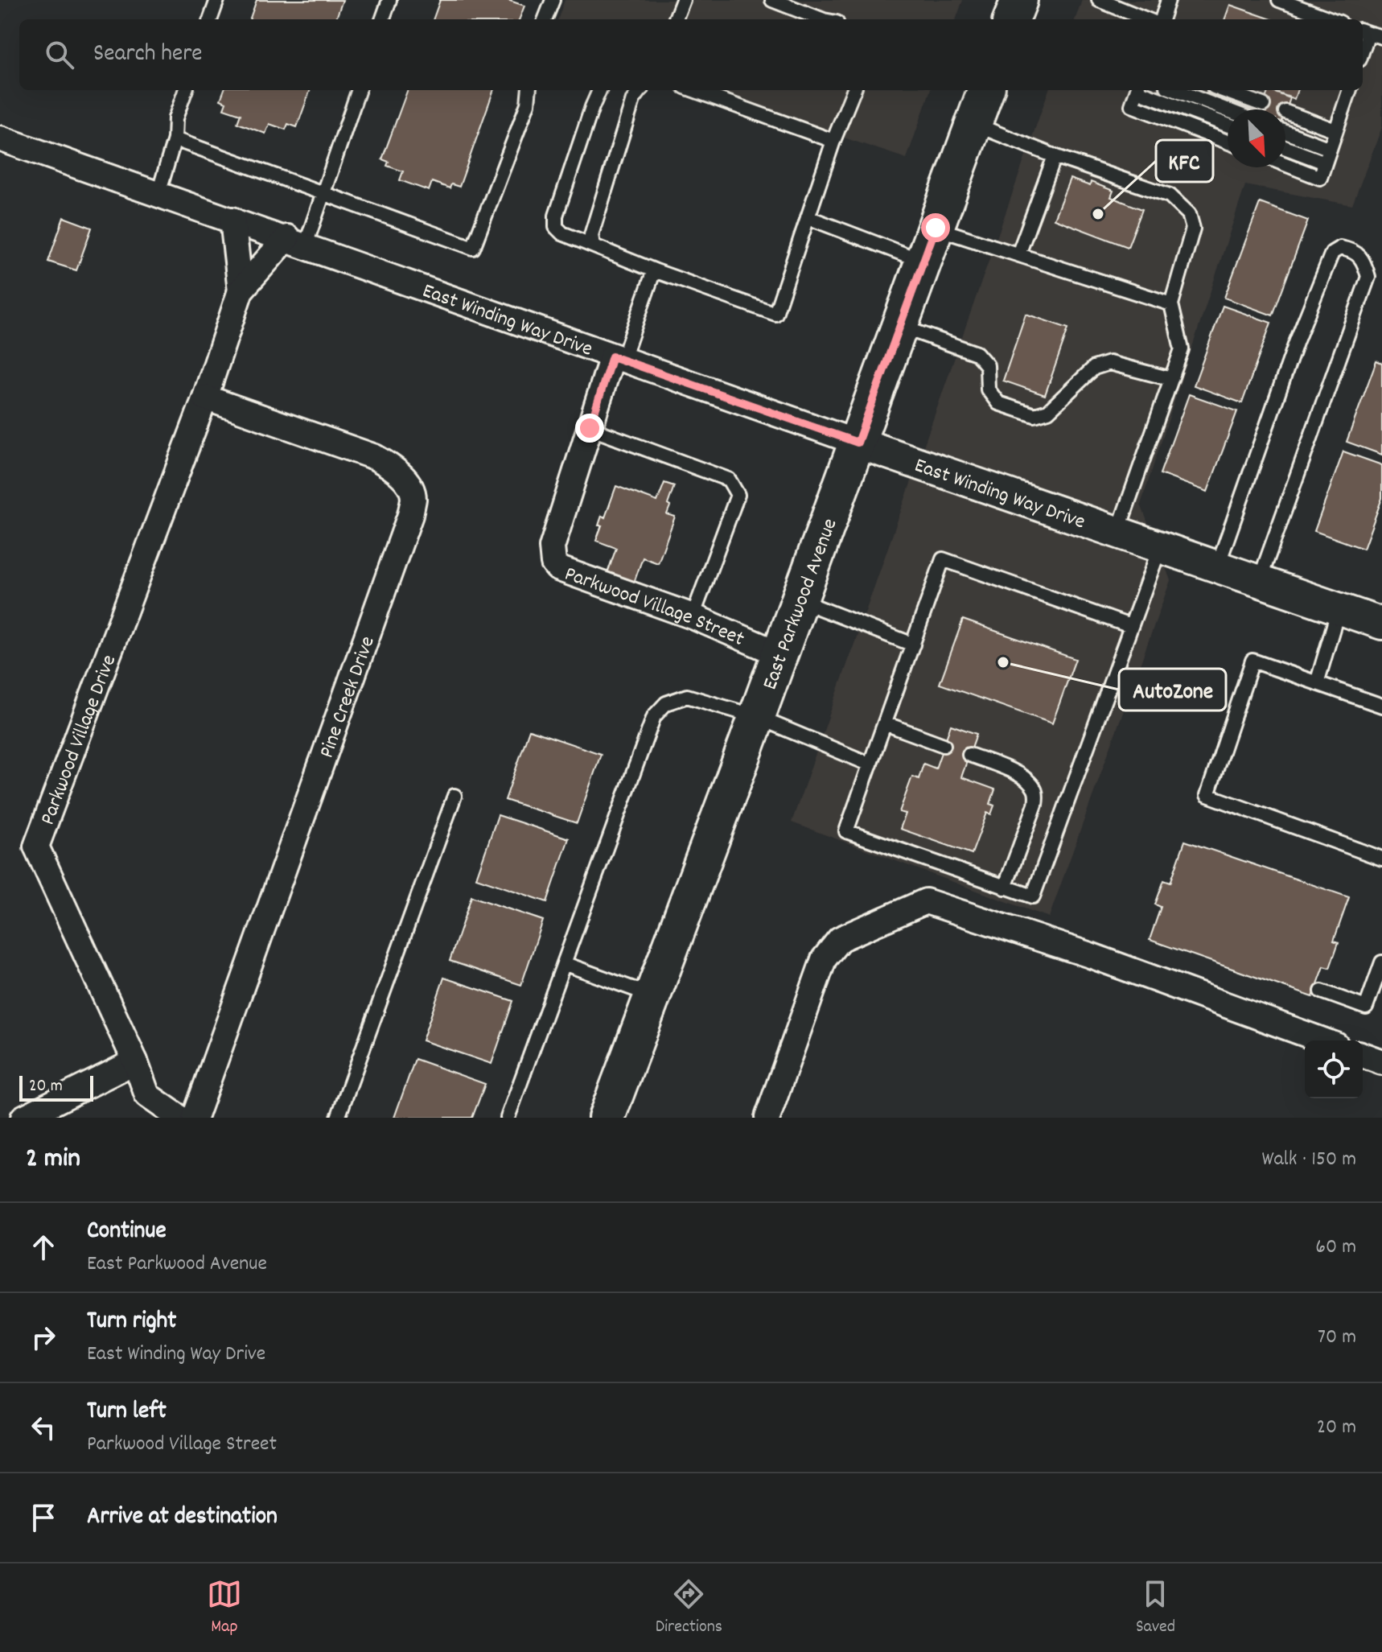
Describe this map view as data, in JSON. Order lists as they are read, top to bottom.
{
  "streets": {
    "main road": ["East Parkwood Avenue"],
    "street": [
      "East Winding Way Drive",
      "Parkwood Village Street",
      "Pine Creek Drive",
      "Parkwood Village Drive"
    ]
  },
  "crossings": [
    ["East Winding Way Drive", "East Parkwood Avenue"],
    ["East Winding Way Drive", "Parkwood Village Street"],
    ["East Winding Way Drive", "Parkwood Village Drive"],
    ["East Parkwood Avenue", "Parkwood Village Street"],
    ["Pine Creek Drive", "Parkwood Village Drive"]
  ],
  "places": ["KFC", "AutoZone"],
  "scale_bar": "20 m",
  "north": "bottom right",
  "page": {
    "search": "Search here",
    "scale": "20 m",
    "heading": ["2 min", "Walk · 150 m"],
    "list": [
      ["Continue", "East Parkwood Avenue", "60 m"],
      ["Turn right", "East Winding Way Drive", "70 m"],
      ["Turn left", "Parkwood Village Street", "20 m"],
      "Arrive at destination"
    ],
    "nav": ["Map", "Directions", "Saved"]
  }
}
